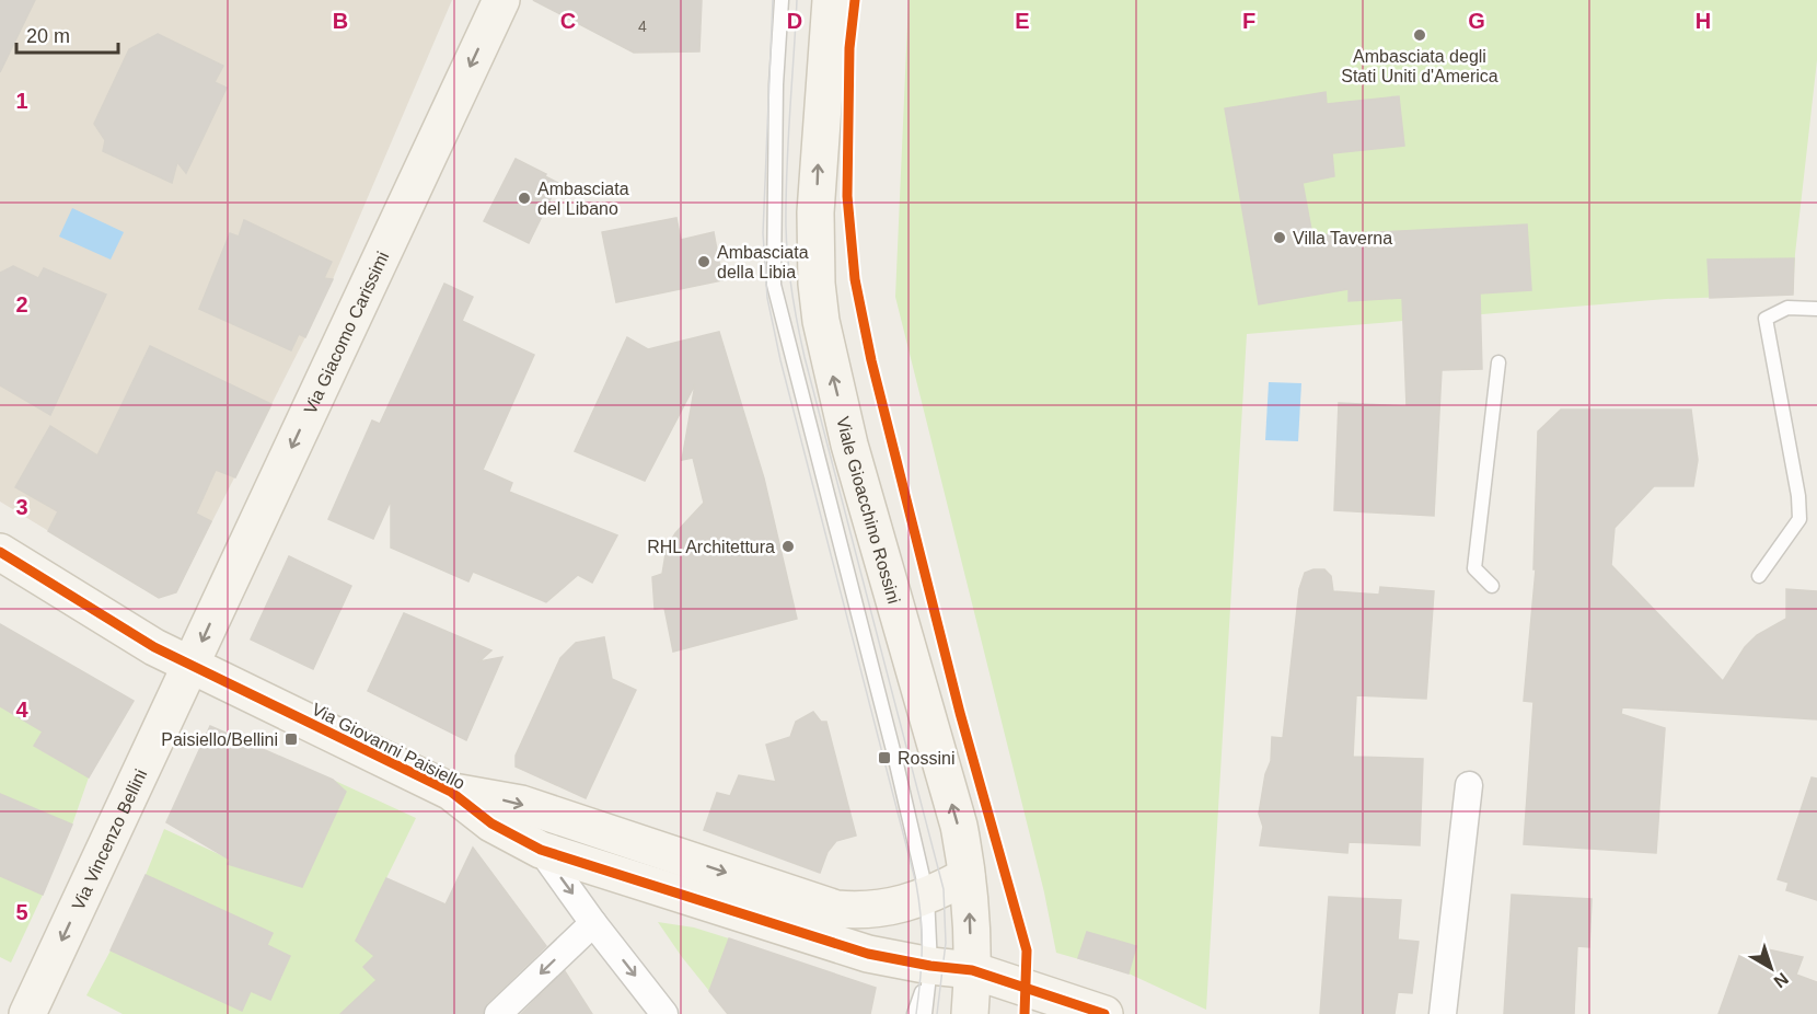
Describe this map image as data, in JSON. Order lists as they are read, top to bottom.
{
  "streets": {
    "street": [
      "Via Giacomo Carissimi",
      "Viale Gioacchino Rossini",
      "Via Giovanni Paisiello",
      "Via Vincenzo Bellini"
    ]
  },
  "crossings": [
    ["Via Giacomo Carissimi", "Via Giovanni Paisiello"],
    ["Via Giacomo Carissimi", "Via Vincenzo Bellini"],
    ["Viale Gioacchino Rossini", "Via Giovanni Paisiello"],
    ["Via Giovanni Paisiello", "Via Vincenzo Bellini"]
  ],
  "one_way": ["Via Giacomo Carissimi", "Via Vincenzo Bellini"],
  "places": {
    "other": [
      "Ambasciata degli Stati Uniti d'America",
      "Ambasciata del Libano",
      "Villa Taverna",
      "Ambasciata della Libia",
      "RHL Architettura"
    ],
    "transit": ["Paisiello/Bellini", "Rossini"]
  },
  "house_numbers": ["4"],
  "scale_bar": "20 m",
  "north": "bottom right",
  "grid": {
    "columns": [
      "B",
      "C",
      "D",
      "E",
      "F",
      "G",
      "H"
    ],
    "rows": [
      "1",
      "2",
      "3",
      "4",
      "5"
    ]
  }
}
